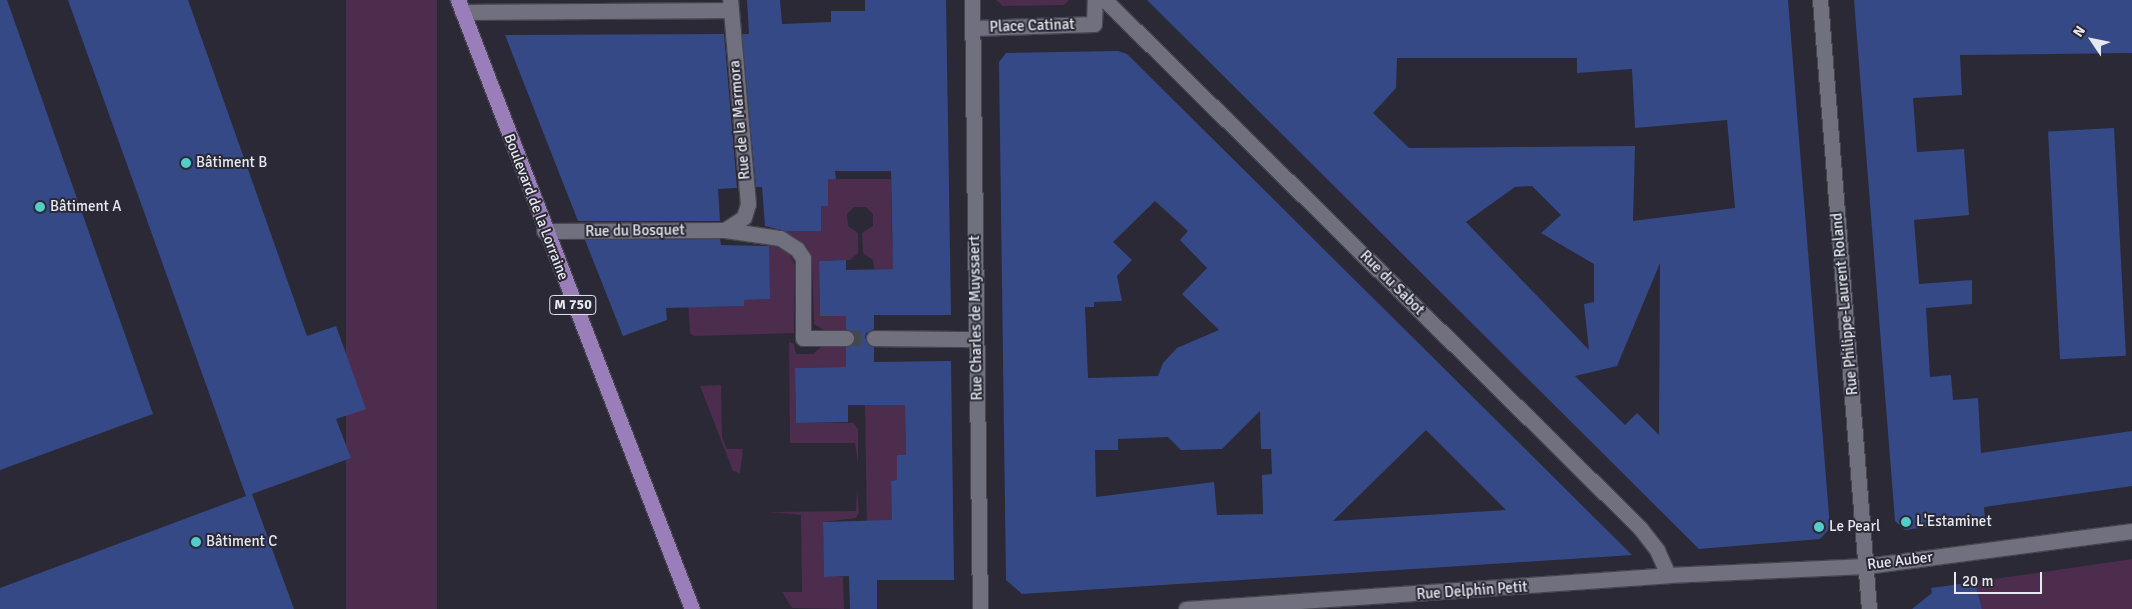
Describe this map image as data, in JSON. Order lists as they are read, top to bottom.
{
  "streets": {
    "main road": ["Boulevard de la Lorraine", "M 750"],
    "street": [
      "Place Catinat",
      "Rue de la Marmora",
      "Rue du Bosquet",
      "Rue du Sabot",
      "Rue Philippe-Laurent Roland",
      "Rue Charles de Muyssaert",
      "Rue Auber",
      "Rue Delphin Petit"
    ]
  },
  "crossings": [
    ["Place Catinat", "Rue Charles de Muyssaert"],
    ["Rue de la Marmora", "Rue du Bosquet"],
    ["Boulevard de la Lorraine", "Rue du Bosquet"],
    ["Rue du Sabot", "Rue Auber"],
    ["Rue du Sabot", "Rue Delphin Petit"],
    ["Rue Philippe-Laurent Roland", "Rue Auber"],
    ["Rue Auber", "Rue Delphin Petit"]
  ],
  "places": [
    "Bâtiment B",
    "Bâtiment A",
    "L'Estaminet",
    "Le Pearl",
    "Bâtiment C"
  ],
  "scale_bar": "20 m",
  "north": "top left"
}
